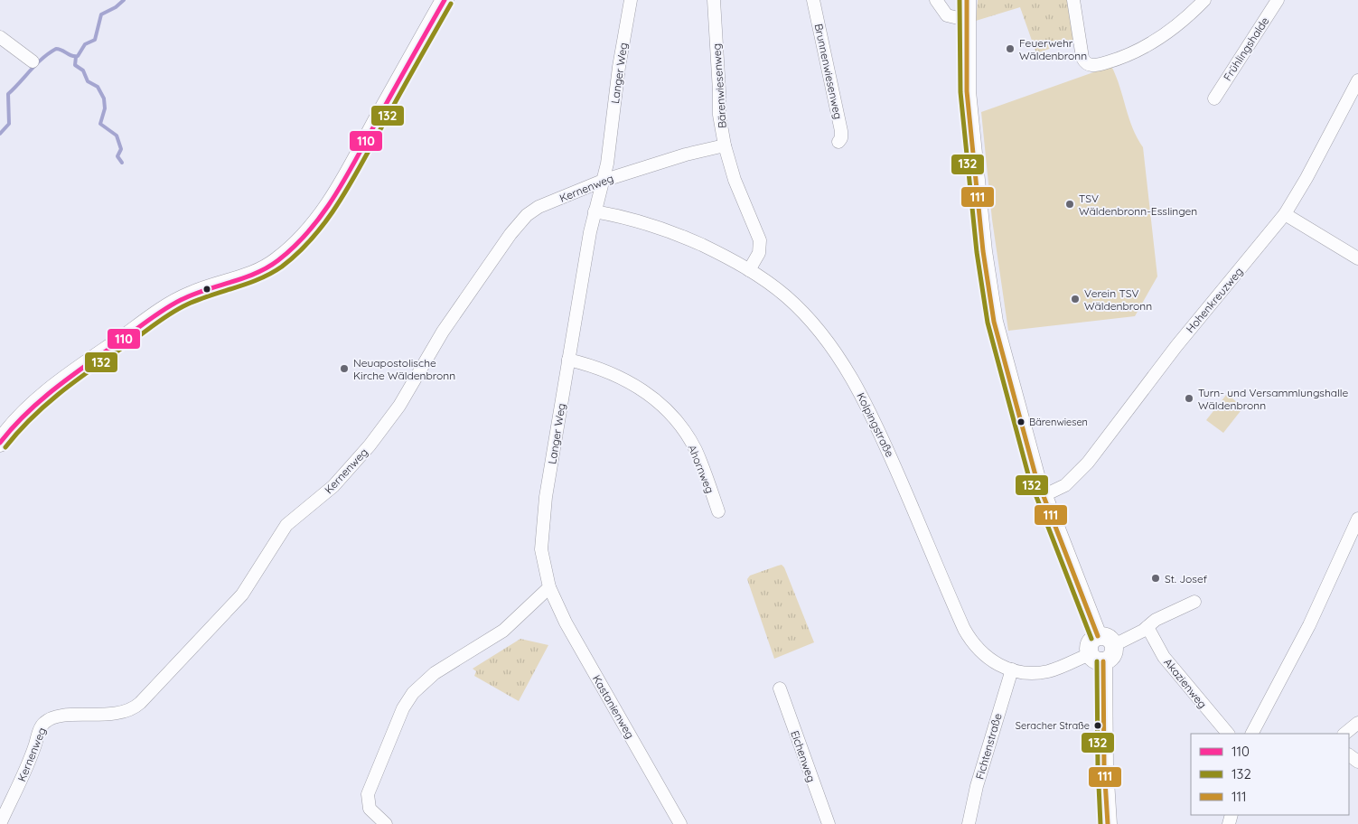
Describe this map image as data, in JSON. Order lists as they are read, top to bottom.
{
  "streets": {
    "street": [
      "Frühlingshalde",
      "Brunnenwiesenweg",
      "Langer Weg",
      "Bärenwiesenweg",
      "Kernenweg",
      "Hohenkreuzweg",
      "Kolpingstraße",
      "Ahornweg",
      "Akazienweg",
      "Kastanienweg",
      "Fichtenstraße",
      "Eichenweg"
    ]
  },
  "crossings": [
    ["Langer Weg", "Kernenweg"],
    ["Langer Weg", "Kolpingstraße"],
    ["Langer Weg", "Ahornweg"],
    ["Langer Weg", "Kastanienweg"],
    ["Bärenwiesenweg", "Kernenweg"],
    ["Bärenwiesenweg", "Kolpingstraße"],
    ["Kolpingstraße", "Fichtenstraße"]
  ],
  "places": [
    "Feuerwehr Wäldenbronn",
    "TSV Wäldenbronn-Esslingen",
    "Verein TSV Wäldenbronn",
    "Neuapostolische Kirche Wäldenbronn",
    "Turn- und Versammlungshalle Wäldenbronn",
    "Bärenwiesen",
    "St. Josef",
    "Seracher Straße"
  ],
  "lines": ["transit line 110", "transit line 132", "transit line 111"],
  "legend": ["110", "132", "111"]
}
